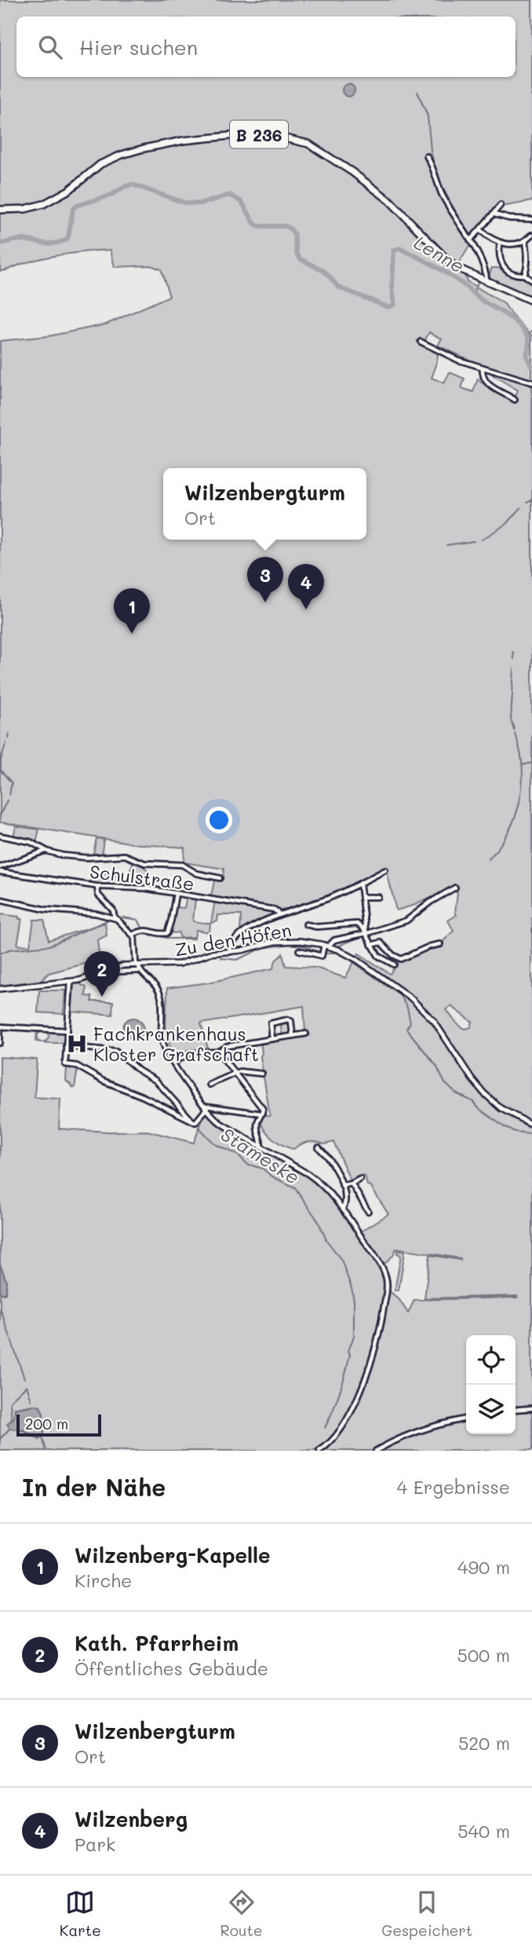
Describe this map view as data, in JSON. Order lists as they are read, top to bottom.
{
  "streets": {
    "main road": ["B 236"],
    "street": ["Schulstraße", "Zu den Höfen"]
  },
  "water": ["Lenne", "Stameske"],
  "places": {
    "hospital": ["Fachkrankenhaus Kloster Grafschaft"]
  },
  "scale_bar": "200 m",
  "page": {
    "search": "Hier suchen",
    "popup": ["Wilzenbergturm", "Ort"],
    "pins": [
      "3",
      "4",
      "1",
      "2"
    ],
    "scale": "200 m",
    "heading": ["In der Nähe", "4 Ergebnisse"],
    "list": [
      {
        "mark": "1",
        "name": "Wilzenberg-Kapelle",
        "note": "Kirche",
        "value": "490 m"
      },
      {
        "mark": "2",
        "name": "Kath. Pfarrheim",
        "note": "Öffentliches Gebäude",
        "value": "500 m"
      },
      {
        "mark": "3",
        "name": "Wilzenbergturm",
        "note": "Ort",
        "value": "520 m"
      },
      {
        "mark": "4",
        "name": "Wilzenberg",
        "note": "Park",
        "value": "540 m"
      }
    ],
    "nav": ["Karte", "Route", "Gespeichert"]
  }
}
